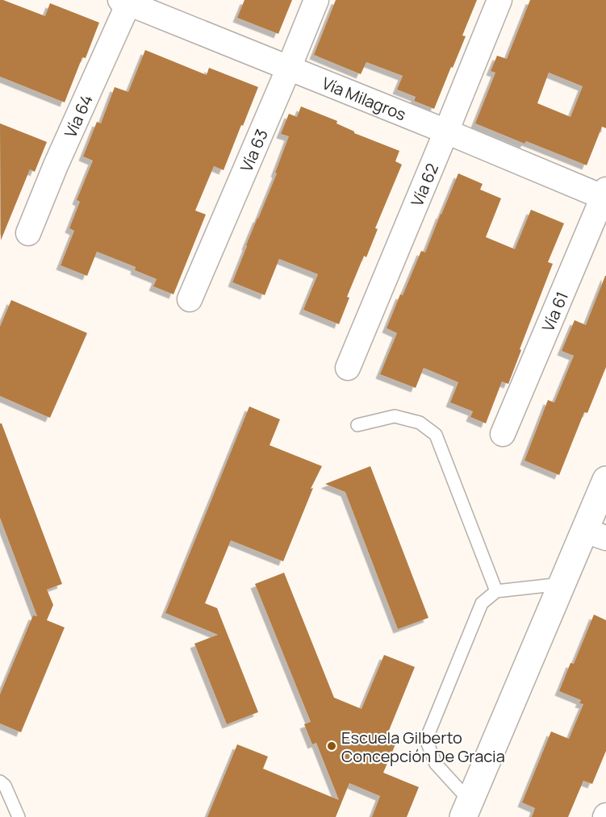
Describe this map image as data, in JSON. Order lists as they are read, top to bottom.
{
  "streets": {
    "street": [
      "Vía Milagros",
      "Vía 64",
      "Vía 63",
      "Vía 62",
      "Vía 61"
    ]
  },
  "crossings": [
    ["Vía Milagros", "Vía 64"],
    ["Vía Milagros", "Vía 63"],
    ["Vía Milagros", "Vía 62"],
    ["Vía Milagros", "Vía 61"]
  ],
  "places": ["Escuela Gilberto Concepción De Gracia"]
}
